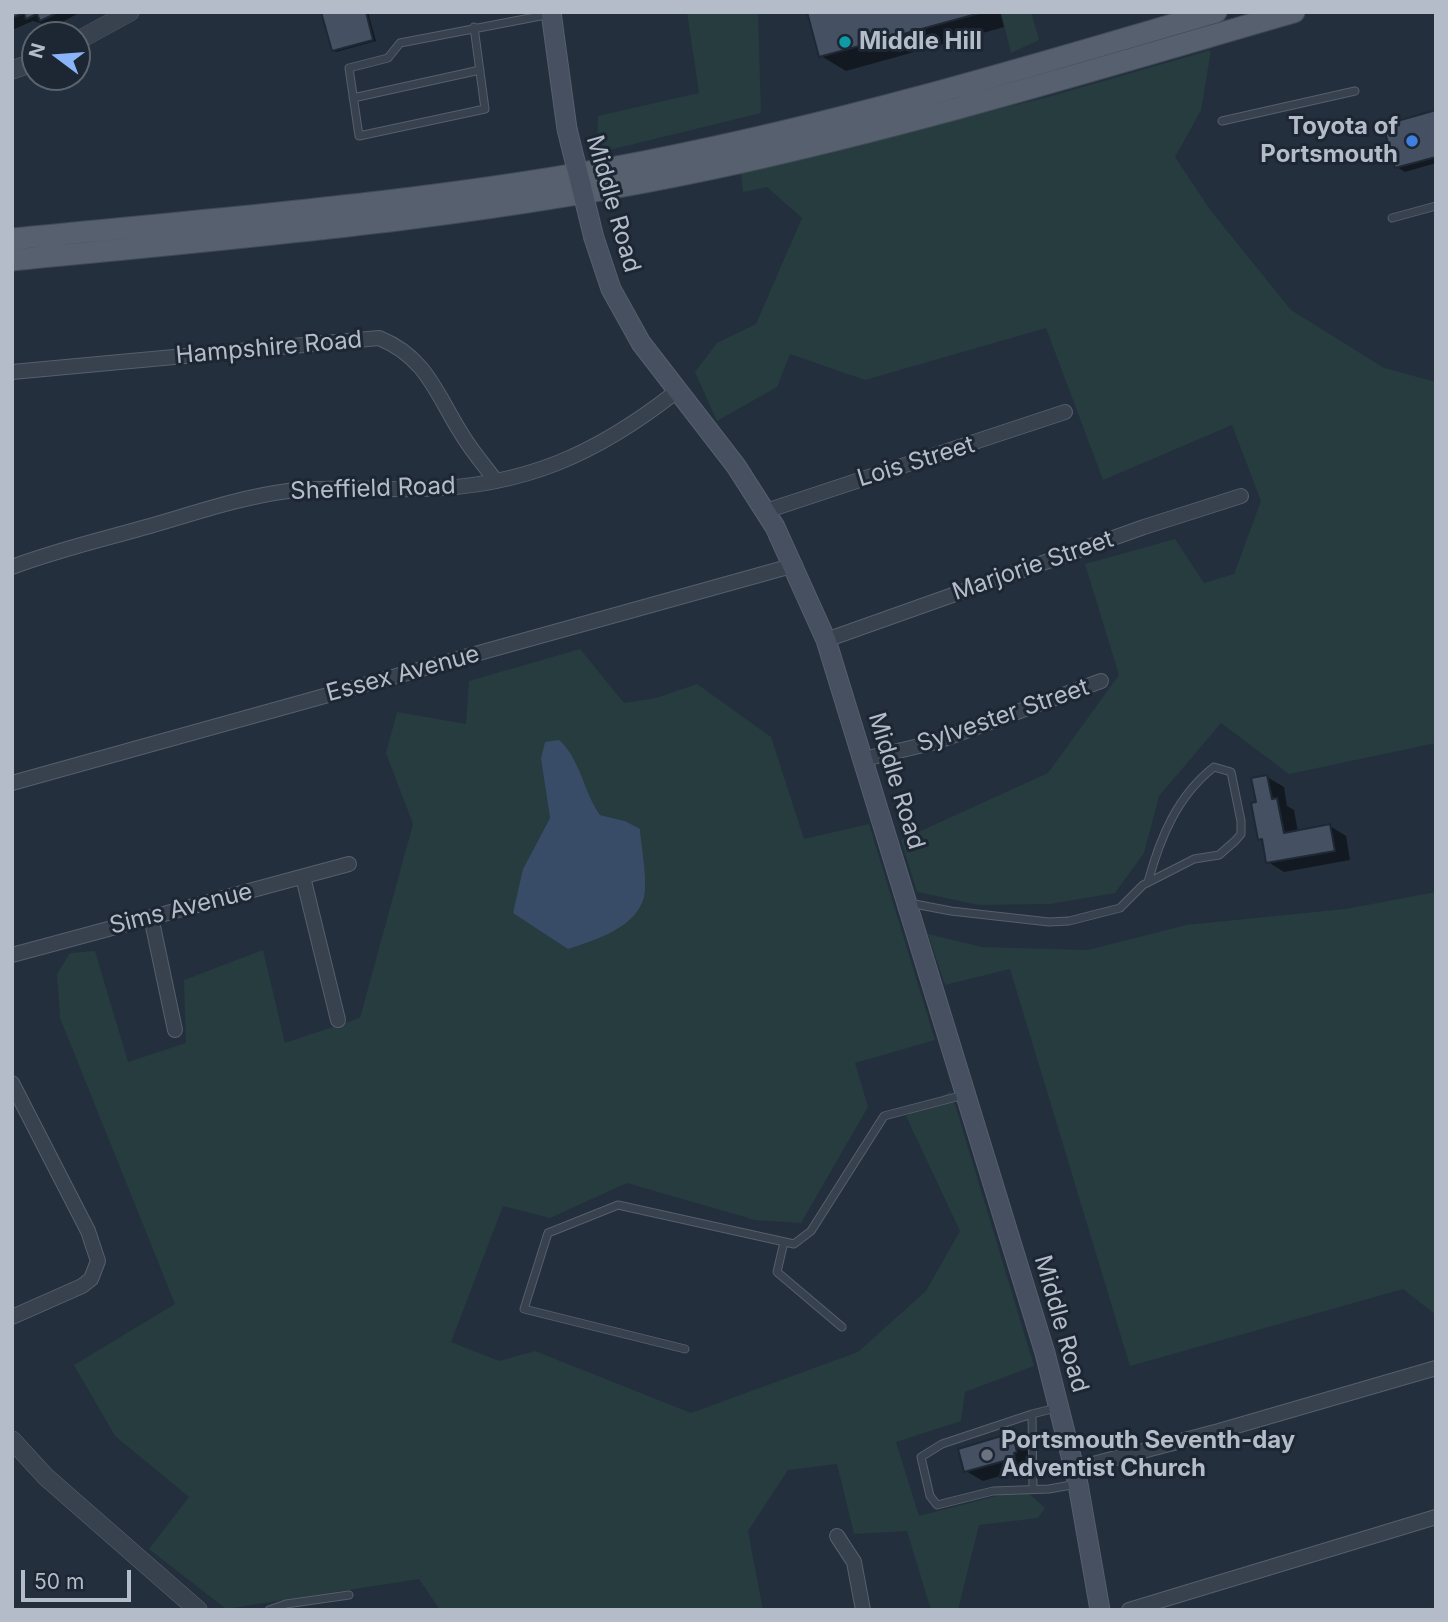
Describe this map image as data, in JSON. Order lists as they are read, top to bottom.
{
  "streets": {
    "main road": ["Middle Road"],
    "street": [
      "Hampshire Road",
      "Lois Street",
      "Sheffield Road",
      "Marjorie Street",
      "Essex Avenue",
      "Sylvester Street",
      "Sims Avenue"
    ]
  },
  "crossings": [
    ["Middle Road", "Lois Street"],
    ["Middle Road", "Sheffield Road"],
    ["Middle Road", "Marjorie Street"],
    ["Middle Road", "Essex Avenue"],
    ["Middle Road", "Sylvester Street"],
    ["Hampshire Road", "Sheffield Road"]
  ],
  "places": ["Middle Hill", "Toyota of Portsmouth", "Portsmouth Seventh-day Adventist Church"],
  "scale_bar": "50 m",
  "north": "left"
}
